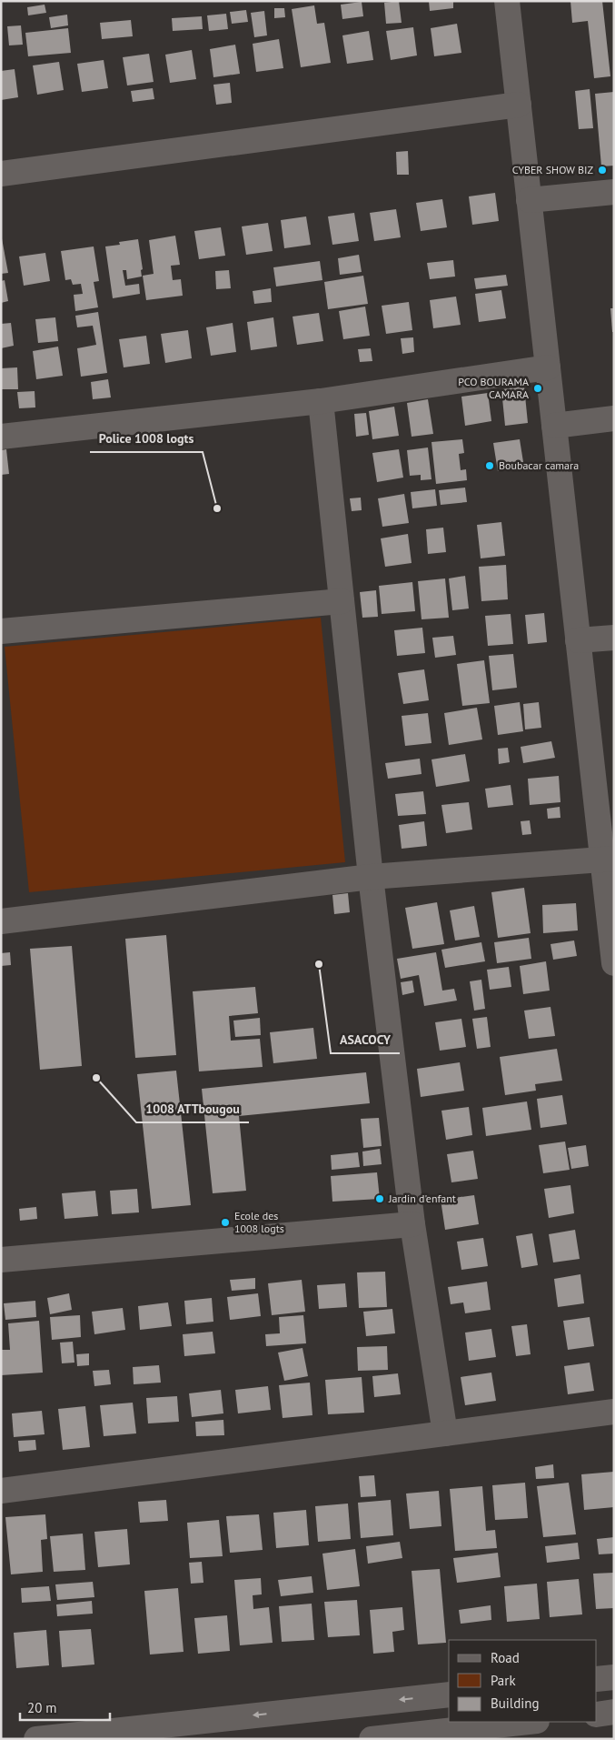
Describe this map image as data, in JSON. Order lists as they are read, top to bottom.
{
  "places": [
    "CYBER SHOW BIZ",
    "PCO BOURAMA CAMARA",
    "Boubacar camara",
    "Police 1008 logts",
    "ASACOCY",
    "1008 ATTbougou",
    "Jardin d'enfant",
    "Ecole des 1008 logts"
  ],
  "legend": ["Road", "Park", "Building"],
  "scale_bar": "20 m"
}
